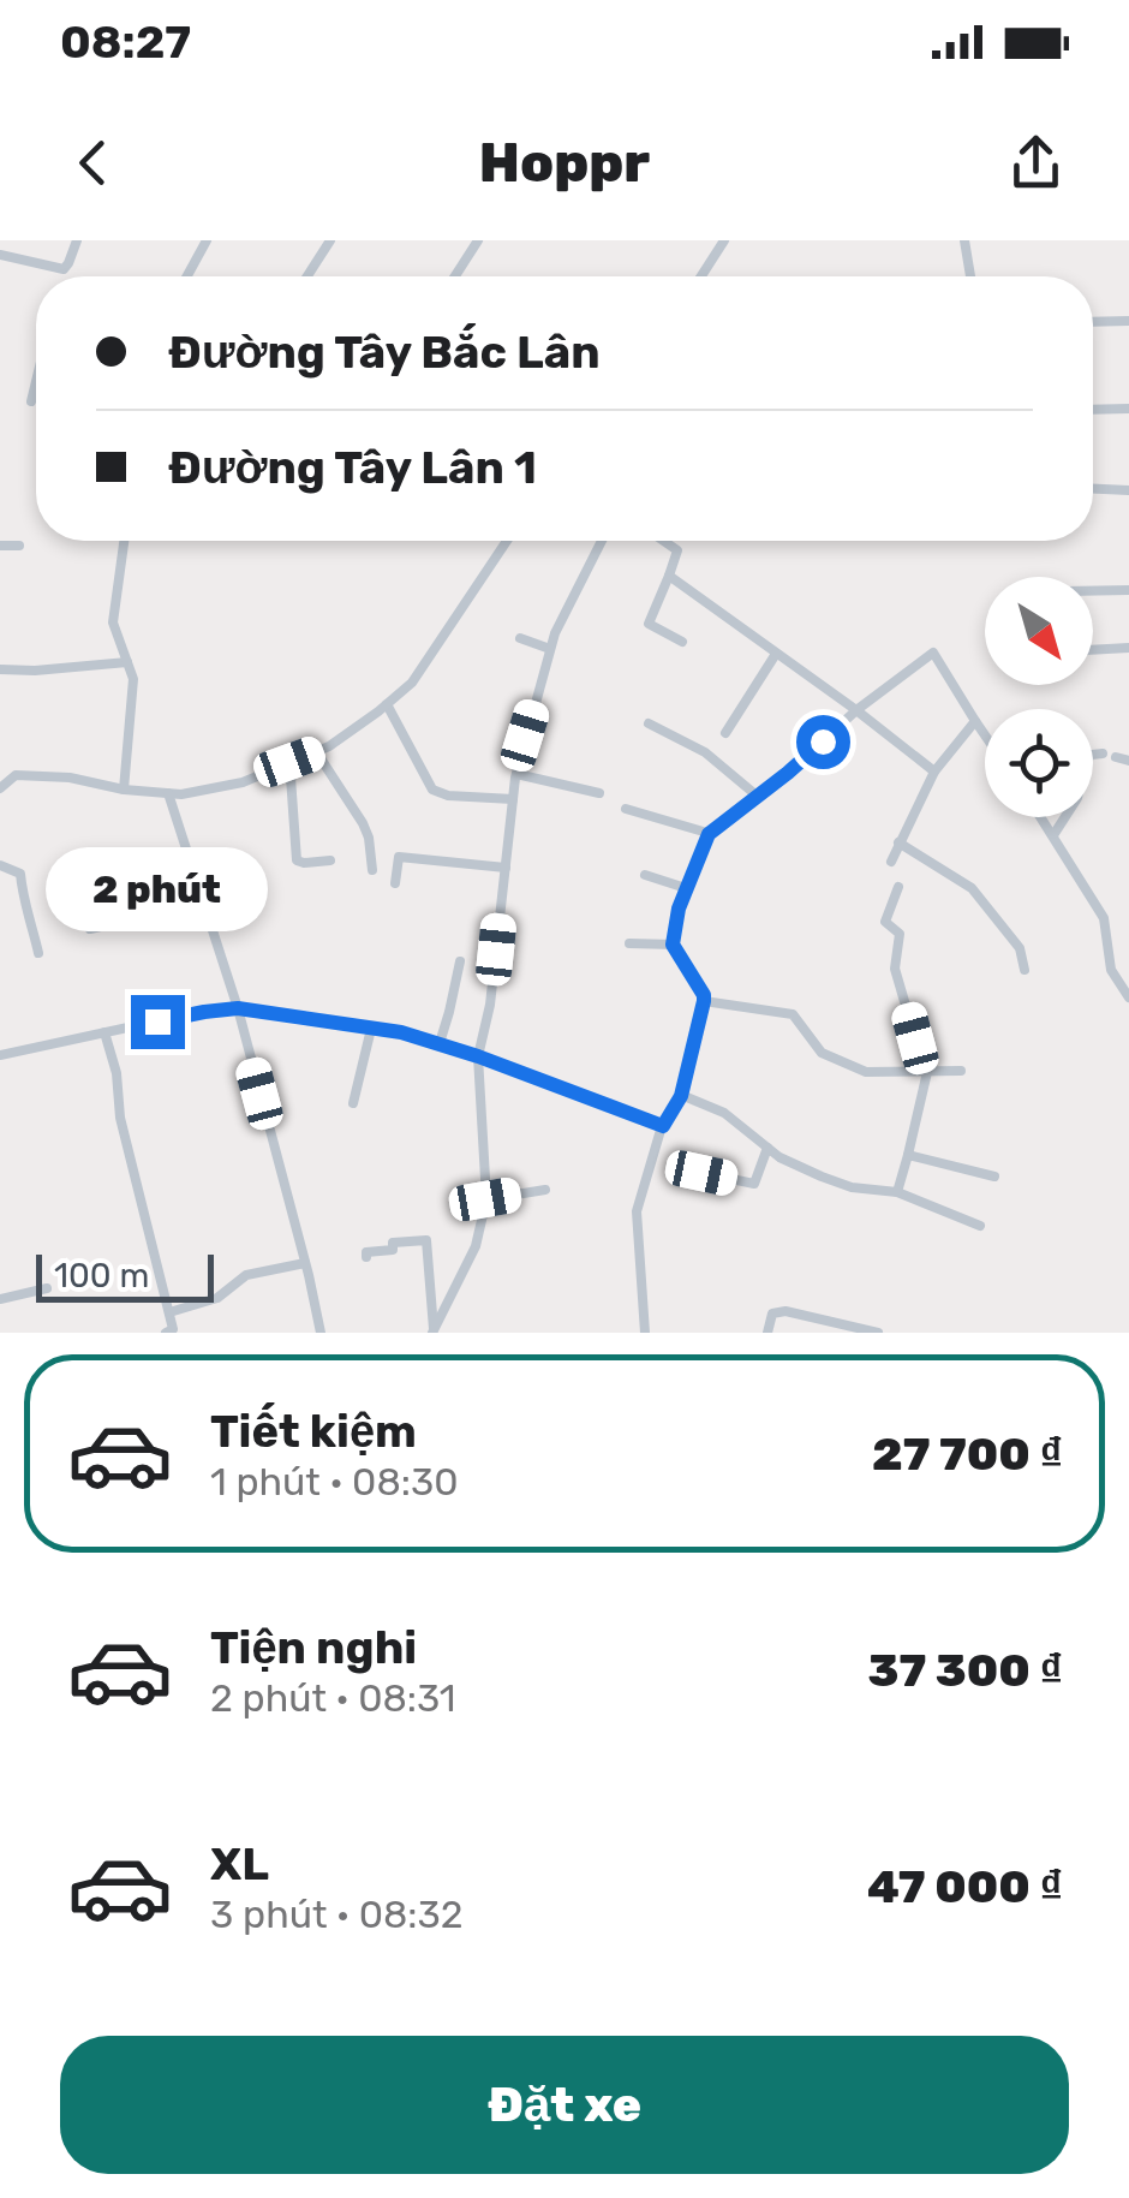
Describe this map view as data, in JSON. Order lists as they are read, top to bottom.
{
  "scale_bar": "100 m",
  "north": "bottom right",
  "page": {
    "status": "08:27",
    "header": "Hoppr",
    "banner": ["Đường Tây Bắc Lân", "Đường Tây Lân 1"],
    "bubble": "2 phút",
    "scale": "100 m",
    "list": [
      {
        "name": "Tiết kiệm",
        "note": "1 phút · 08:30",
        "value": "27 700 ₫"
      },
      {
        "name": "Tiện nghi",
        "note": "2 phút · 08:31",
        "value": "37 300 ₫"
      },
      {
        "name": "XL",
        "note": "3 phút · 08:32",
        "value": "47 000 ₫"
      }
    ],
    "buttons": "Đặt xe"
  }
}
